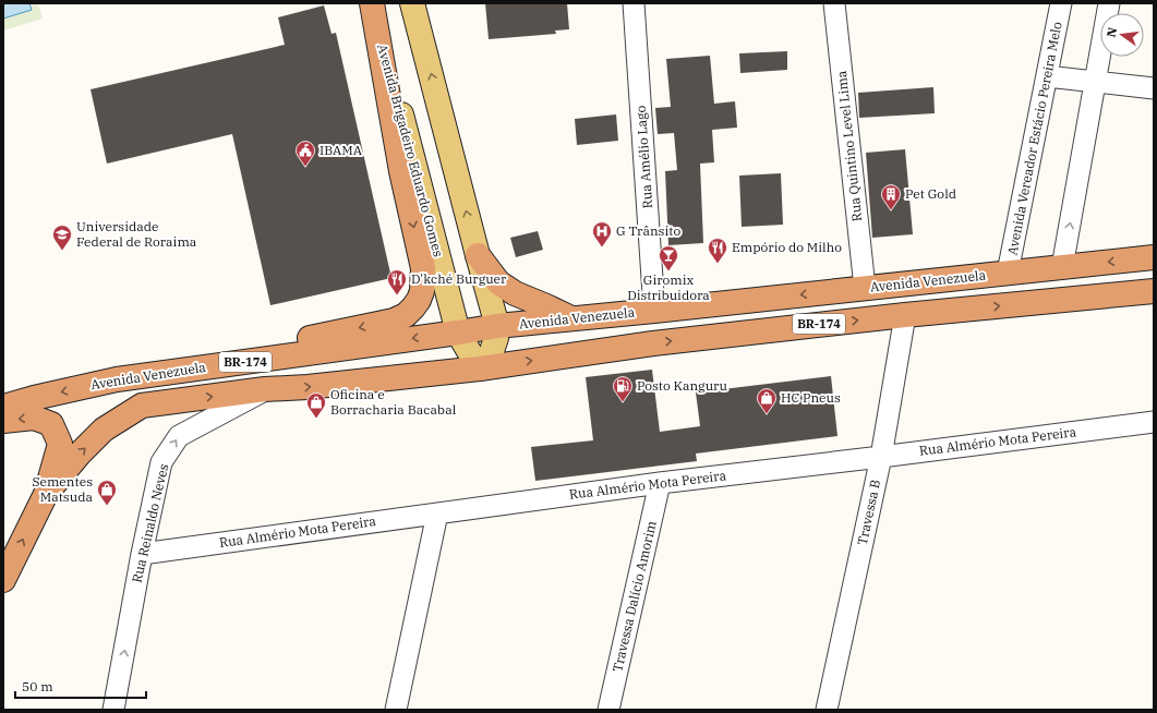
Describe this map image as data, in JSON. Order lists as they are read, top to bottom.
{
  "streets": {
    "highway": ["Avenida Venezuela", "BR-174"],
    "main road": ["Avenida Brigadeiro Eduardo Gomes"],
    "street": [
      "Avenida Vereador Estácio Pereira Melo",
      "Rua Quintino Level Lima",
      "Rua Amélio Lago",
      "Rua Almério Mota Pereira",
      "Travessa B",
      "Rua Reinaldo Neves",
      "Travessa Dalício Amorim"
    ]
  },
  "crossings": [
    ["Avenida Vereador Estácio Pereira Melo", "Avenida Venezuela"],
    ["Rua Quintino Level Lima", "Avenida Venezuela"],
    ["Avenida Brigadeiro Eduardo Gomes", "Avenida Venezuela"],
    ["Avenida Brigadeiro Eduardo Gomes", "BR-174"],
    ["Rua Amélio Lago", "Avenida Venezuela"],
    ["BR-174", "Travessa B"],
    ["BR-174", "Rua Reinaldo Neves"],
    ["Rua Almério Mota Pereira", "Travessa B"],
    ["Rua Almério Mota Pereira", "Rua Reinaldo Neves"],
    ["Rua Almério Mota Pereira", "Travessa Dalício Amorim"]
  ],
  "one_way": ["Rua Reinaldo Neves"],
  "places": {
    "public building": ["IBAMA"],
    "building": ["Pet Gold"],
    "hospital": ["G Trânsito"],
    "school or university": ["Universidade Federal de Roraima"],
    "restaurant": ["Empório do Milho", "D'kché Burguer"],
    "bar": ["Giromix Distribuidora"],
    "fuel station": ["Posto Kanguru"],
    "shop": ["HC Pneus", "Oficina e Borracharia Bacabal", "Sementes Matsuda"]
  },
  "scale_bar": "50 m",
  "north": "left"
}
